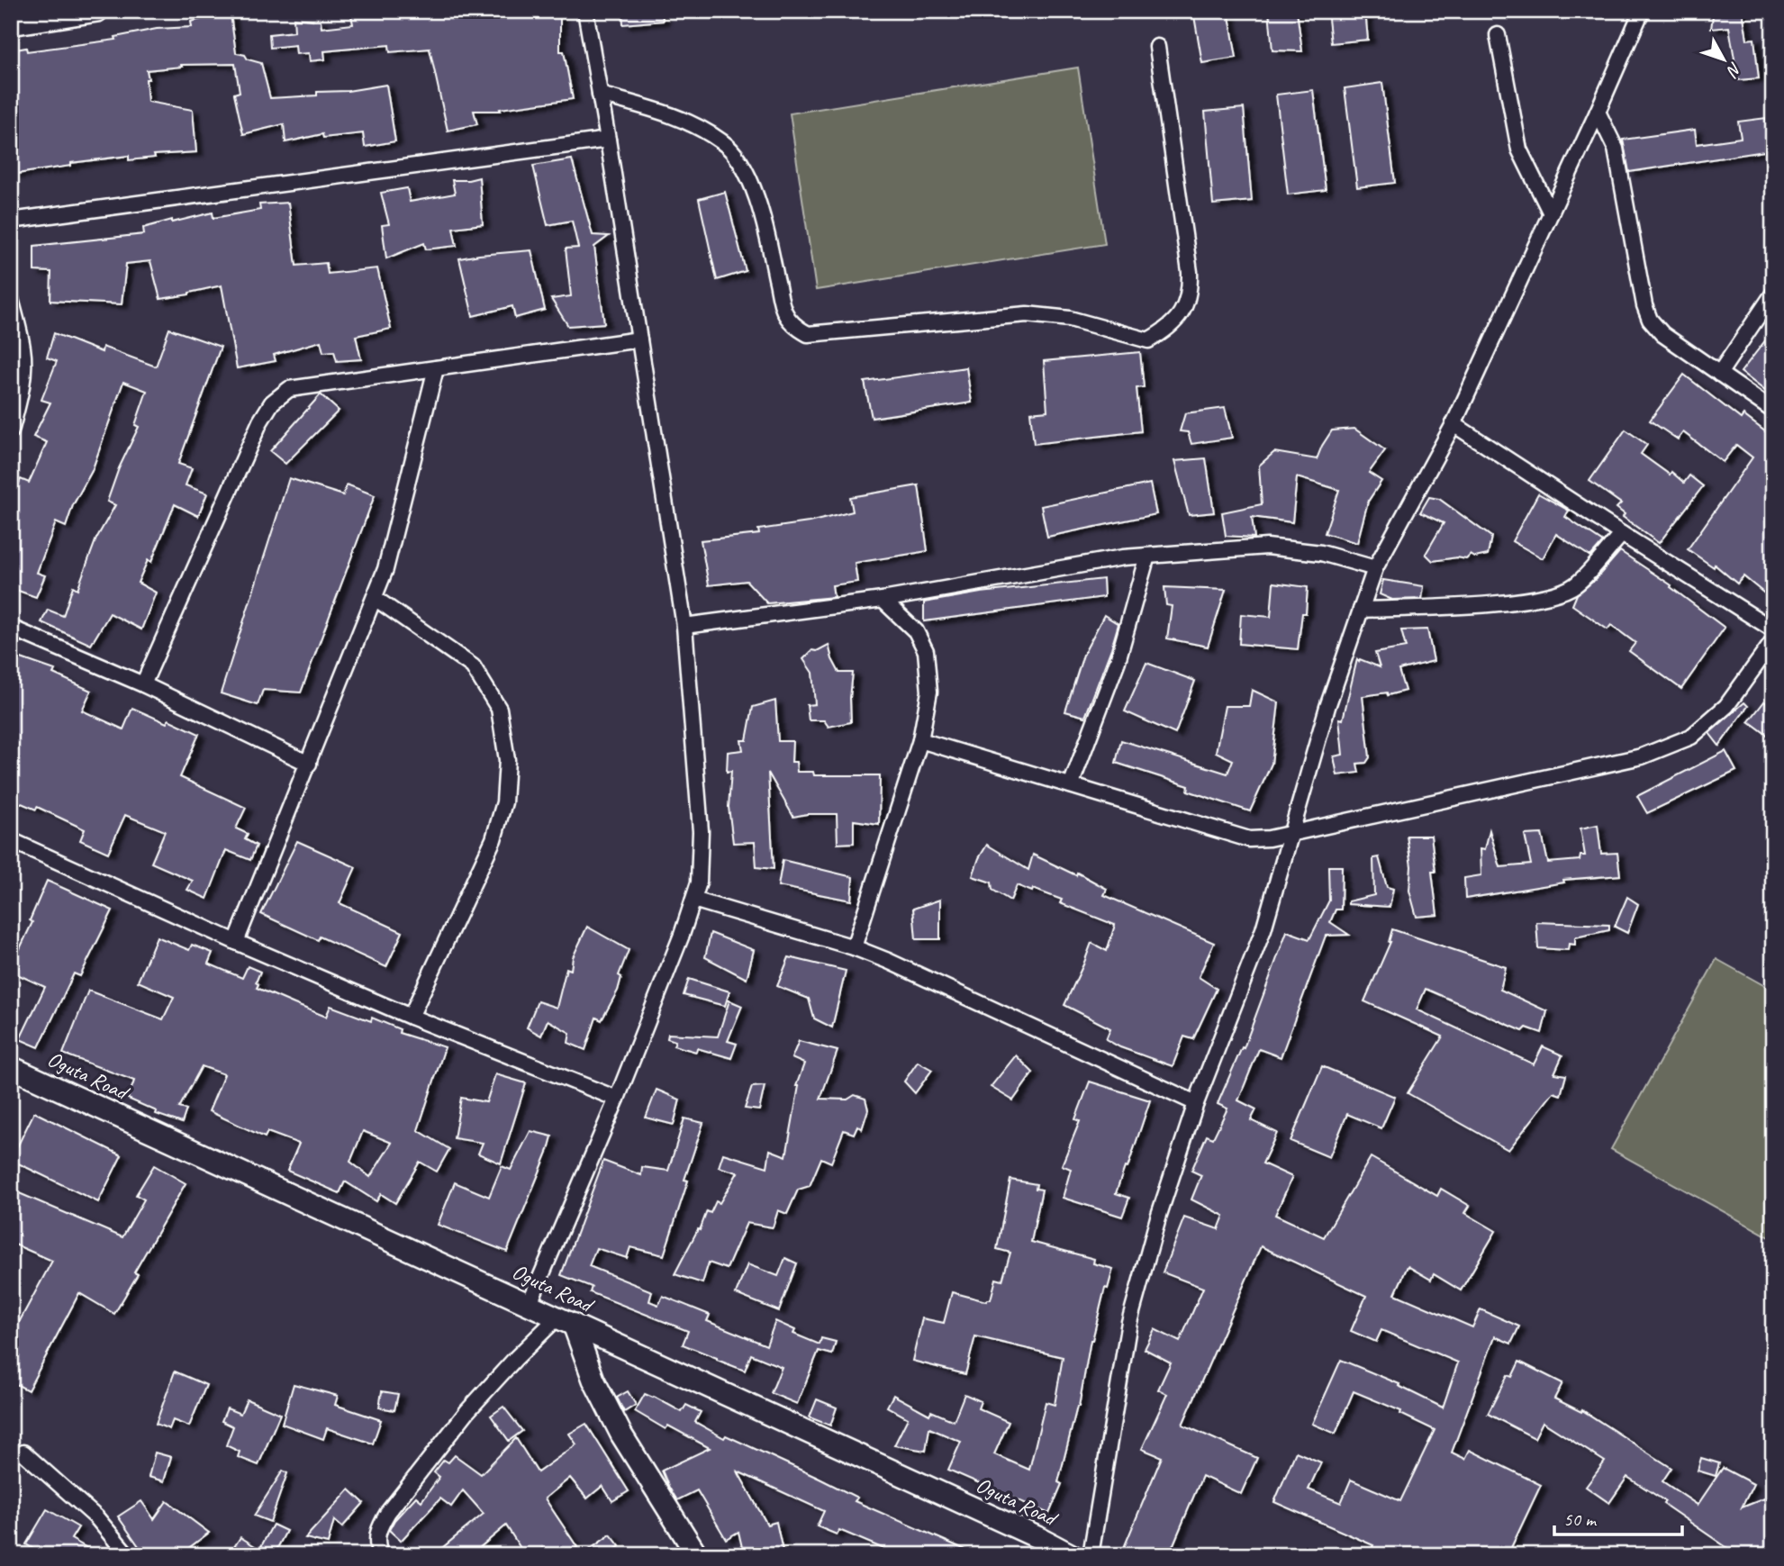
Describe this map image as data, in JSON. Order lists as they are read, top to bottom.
{
  "streets": {
    "main road": ["Oguta Road"]
  },
  "scale_bar": "50 m",
  "north": "bottom right"
}
